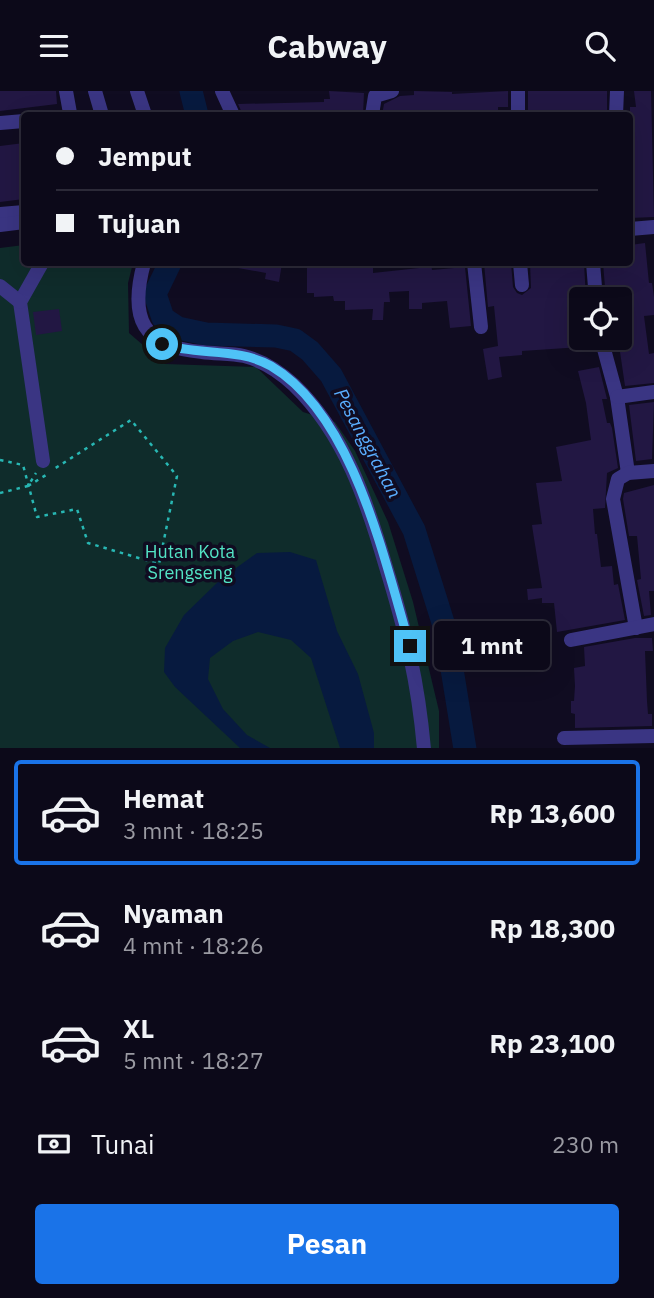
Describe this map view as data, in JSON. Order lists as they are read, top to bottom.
{
  "water": ["Pesanggrahan"],
  "parks": ["Hutan Kota Srengseng"],
  "page": {
    "header": "Cabway",
    "banner": ["Jemput", "Tujuan"],
    "bubble": "1 mnt",
    "list": [
      {
        "name": "Hemat",
        "note": "3 mnt · 18:25",
        "value": "Rp 13,600"
      },
      {
        "name": "Nyaman",
        "note": "4 mnt · 18:26",
        "value": "Rp 18,300"
      },
      {
        "name": "XL",
        "note": "5 mnt · 18:27",
        "value": "Rp 23,100"
      }
    ],
    "pay": ["Tunai", "230 m"],
    "buttons": "Pesan"
  }
}
